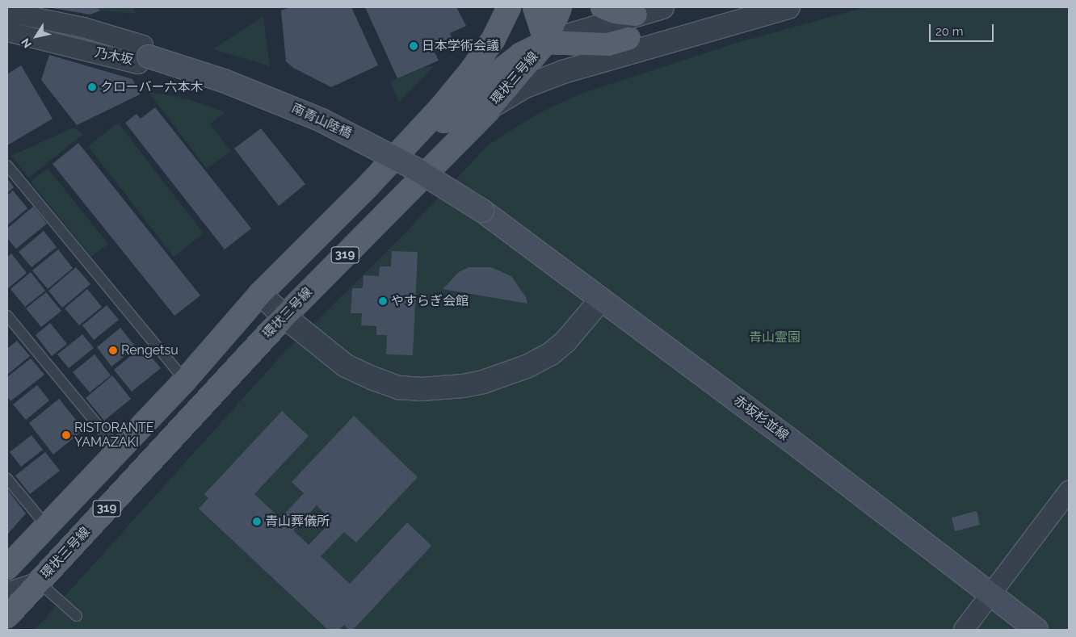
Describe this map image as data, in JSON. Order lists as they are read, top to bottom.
{
  "streets": {
    "main road": [
      "環状三号線",
      "南青山陸橋",
      "319",
      "赤坂杉並線"
    ],
    "street": ["乃木坂"]
  },
  "crossings": [
    ["南青山陸橋", "赤坂杉並線"]
  ],
  "parks": ["青山霊園"],
  "places": [
    "日本学術会議",
    "クローバー六本木",
    "やすらぎ会館",
    "Rengetsu",
    "RISTORANTE YAMAZAKI",
    "青山葬儀所"
  ],
  "scale_bar": "20 m",
  "north": "bottom left"
}
